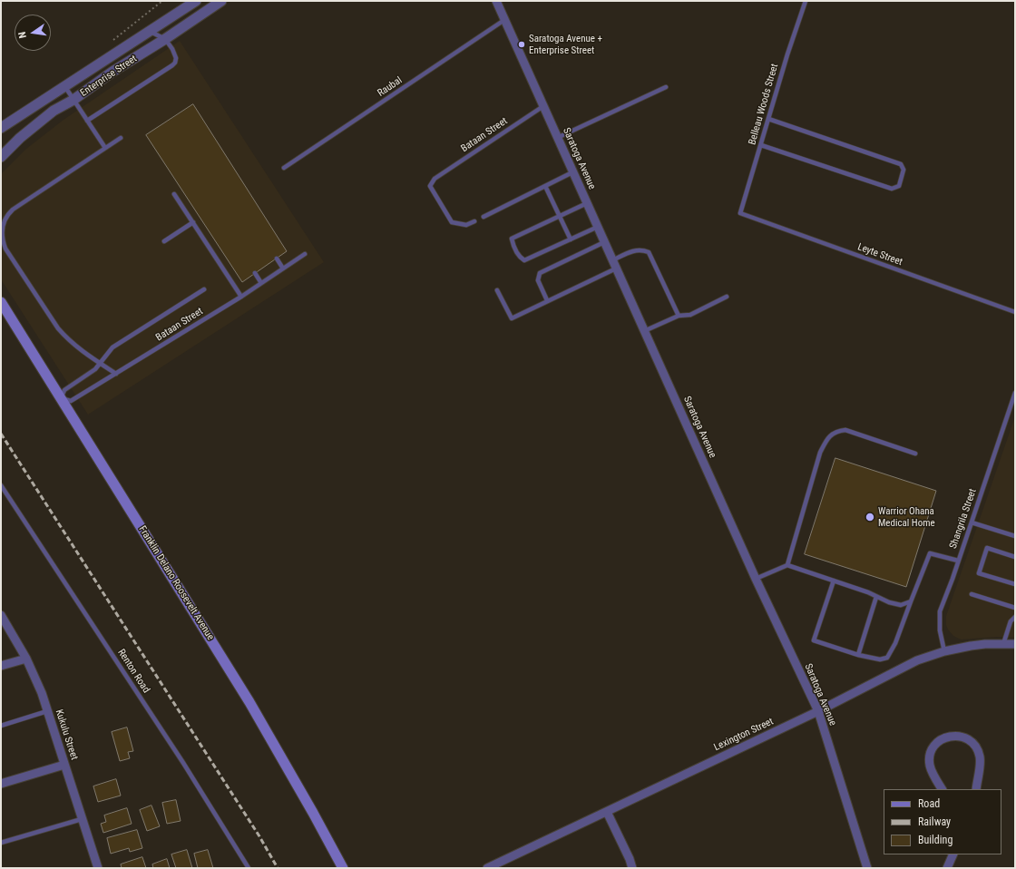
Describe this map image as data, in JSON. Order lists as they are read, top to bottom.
{
  "streets": {
    "main road": ["Franklin Delano Roosevelt Avenue"],
    "street": [
      "Enterprise Street",
      "Saratoga Avenue",
      "Kukulu Street",
      "Lexington Street"
    ],
    "lane": [
      "Raubal",
      "Belleau Woods Street",
      "Bataan Street",
      "Leyte Street",
      "Shangrila Street",
      "Renton Road"
    ]
  },
  "crossings": [
    ["Raubal", "Saratoga Avenue"],
    ["Belleau Woods Street", "Leyte Street"],
    ["Bataan Street", "Saratoga Avenue"],
    ["Bataan Street", "Franklin Delano Roosevelt Avenue"],
    ["Saratoga Avenue", "Lexington Street"],
    ["Shangrila Street", "Lexington Street"]
  ],
  "places": ["Saratoga Avenue + Enterprise Street", "Warrior Ohana Medical Home"],
  "legend": ["Road", "Railway", "Building"],
  "north": "left"
}
